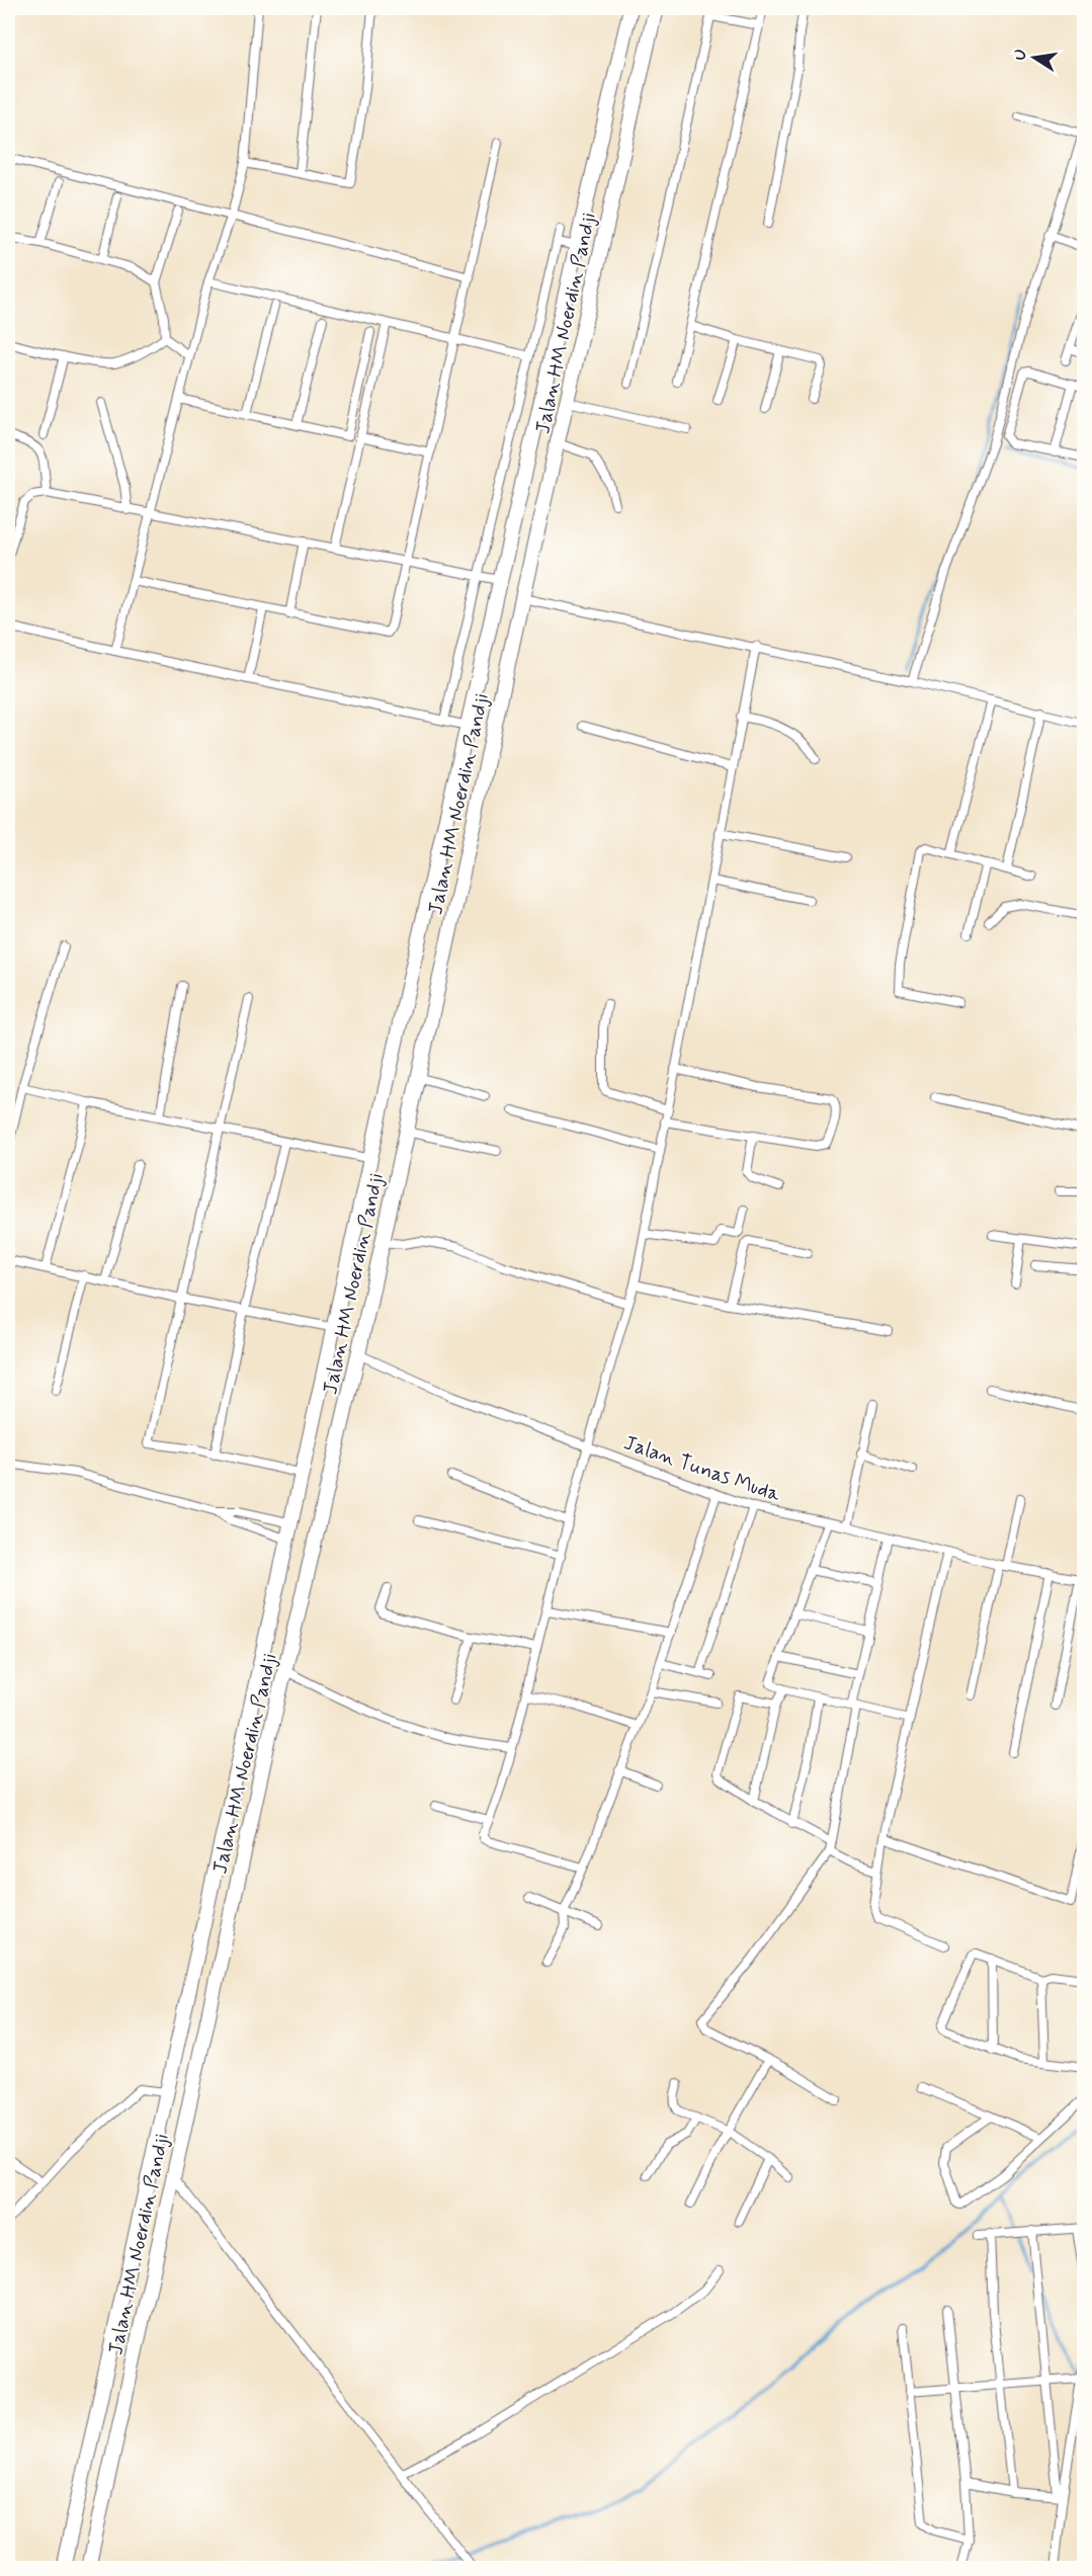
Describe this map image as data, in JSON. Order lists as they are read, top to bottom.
{
  "streets": {
    "main road": ["Jalan HM Noerdin Pandji"],
    "street": ["Jalan Tunas Muda"]
  },
  "crossings": [
    ["Jalan HM Noerdin Pandji", "Jalan Tunas Muda"]
  ],
  "north": "left"
}
